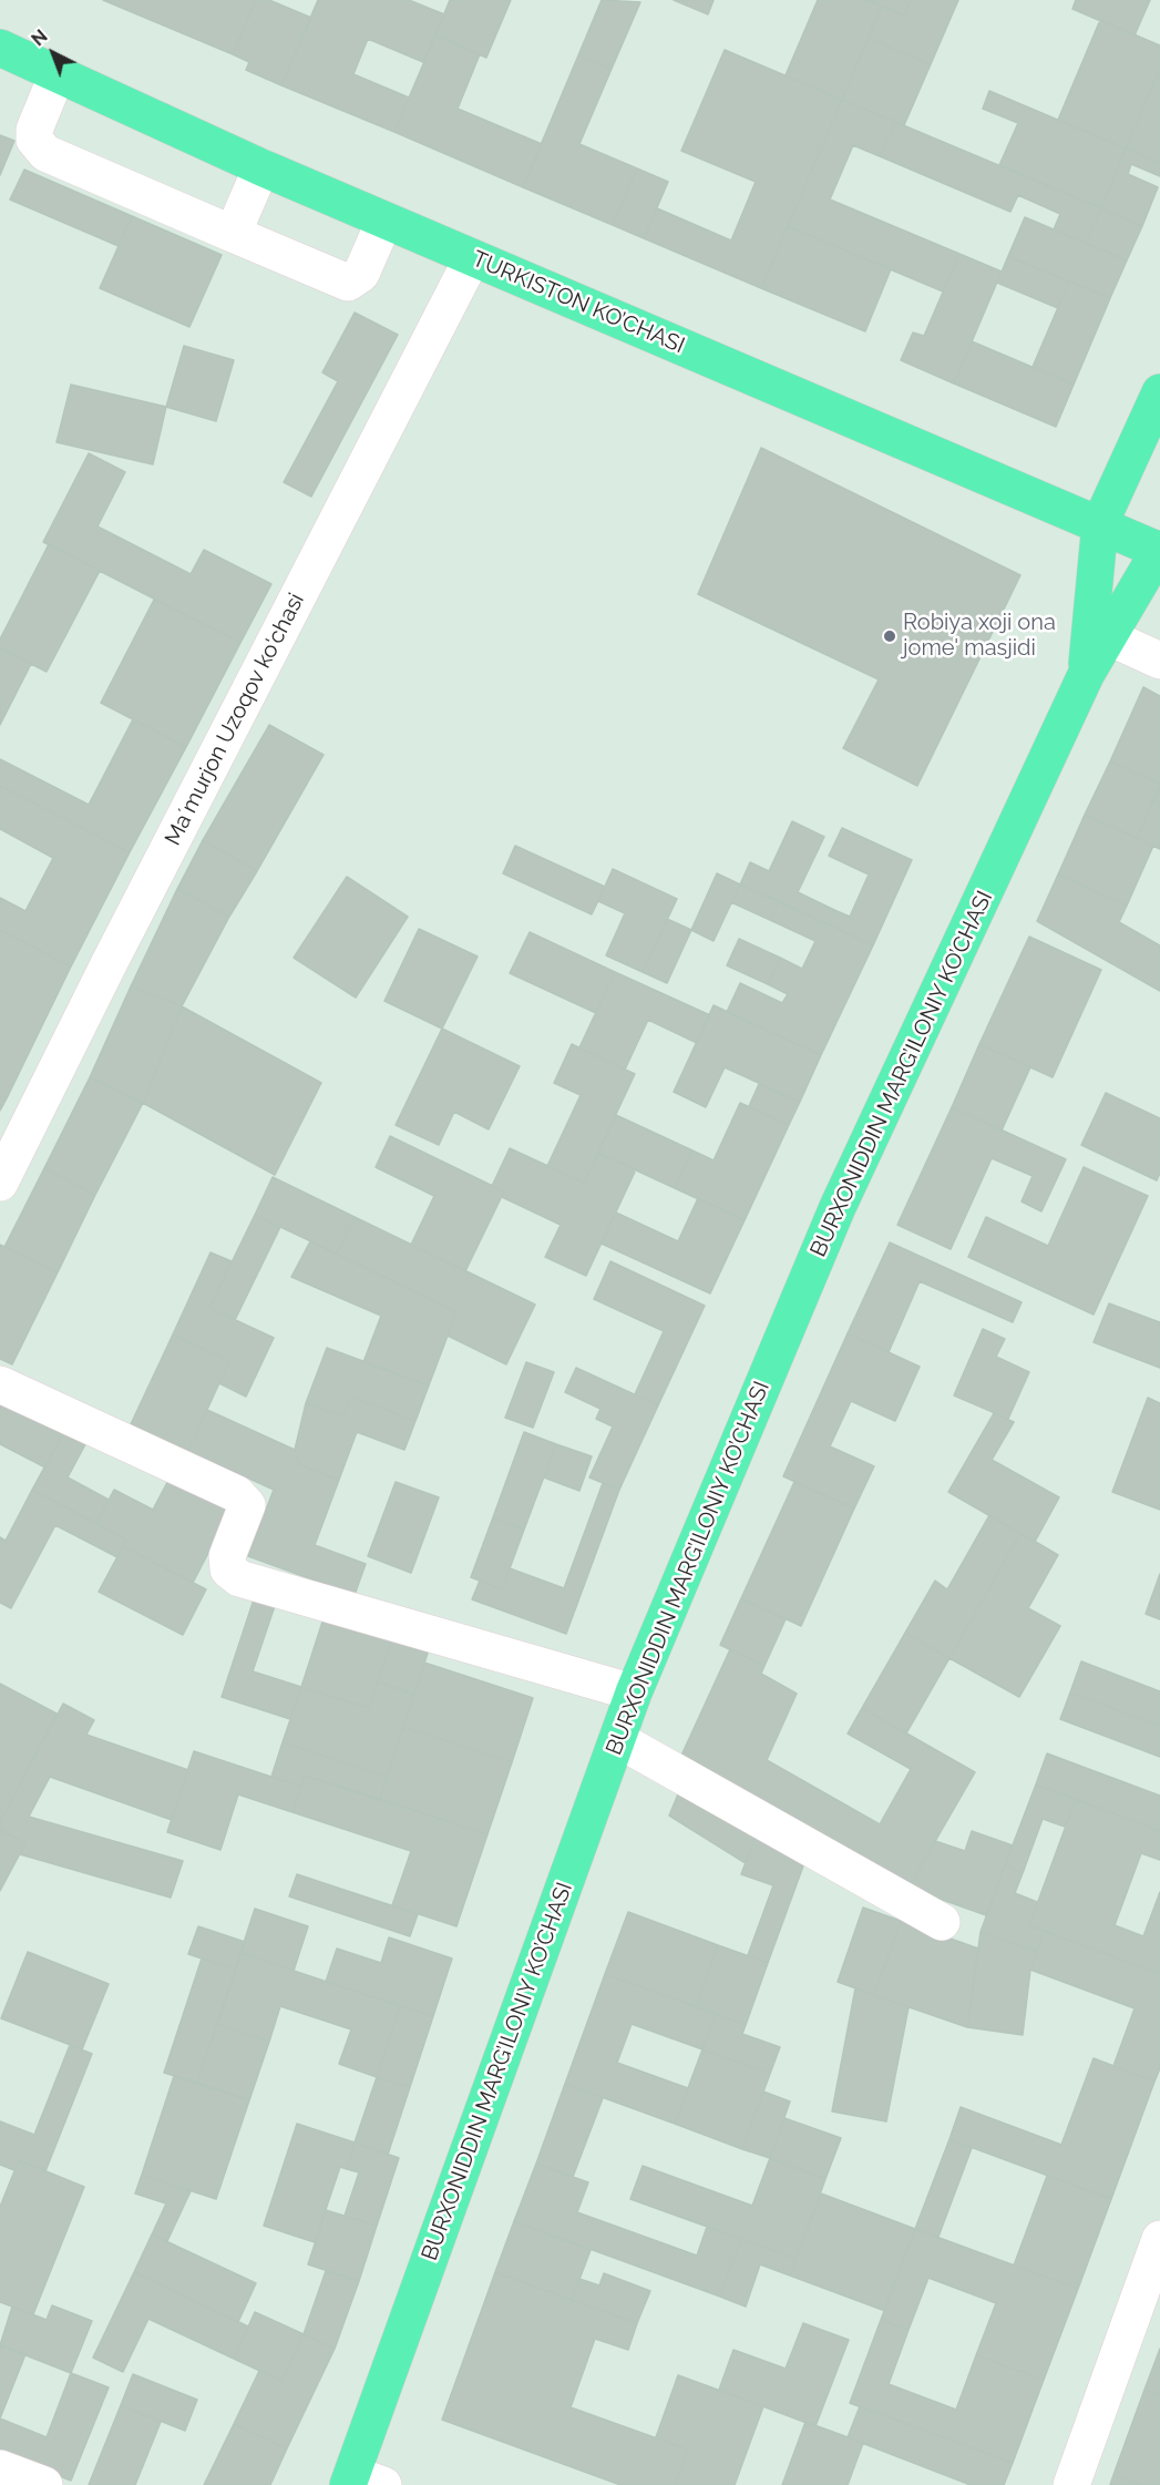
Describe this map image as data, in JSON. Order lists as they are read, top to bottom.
{
  "streets": {
    "main road": ["TURKISTON KO’CHASI", "BURXONIDDIN MARG’ILONIY KO’CHASI"],
    "street": ["Maʼmurjon Uzoqov ko'chasi"]
  },
  "crossings": [
    ["TURKISTON KO’CHASI", "Maʼmurjon Uzoqov ko'chasi"],
    ["TURKISTON KO’CHASI", "BURXONIDDIN MARG’ILONIY KO’CHASI"]
  ],
  "places": ["Robiya xoji ona jome' masjidi"],
  "north": "top left"
}
